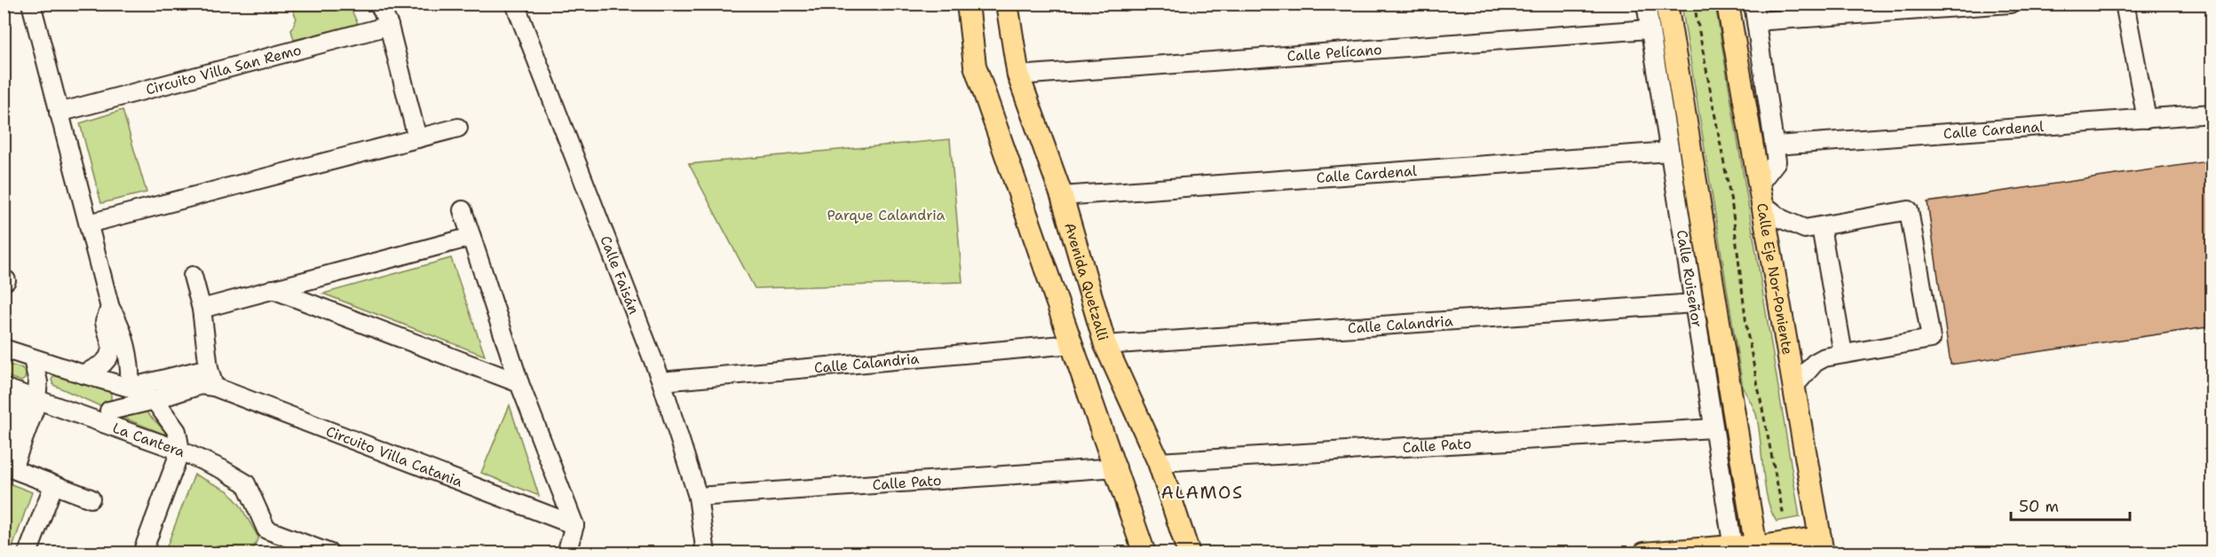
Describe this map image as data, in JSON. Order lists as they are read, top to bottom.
{
  "streets": {
    "main road": ["Calle Eje Nor-Poniente", "Avenida Quetzalli"],
    "street": [
      "Calle Pelícano",
      "Circuito Villa San Remo",
      "Calle Cardenal",
      "Calle Faisán",
      "Calle Ruiseñor",
      "Calle Calandria",
      "La Cantera",
      "Calle Pato",
      "Circuito Villa Catania"
    ]
  },
  "crossings": [
    ["Calle Pelícano", "Calle Ruiseñor"],
    ["Calle Pelícano", "Avenida Quetzalli"],
    ["Calle Cardenal", "Calle Ruiseñor"],
    ["Calle Cardenal", "Avenida Quetzalli"],
    ["Calle Faisán", "Calle Calandria"],
    ["Calle Faisán", "Calle Pato"],
    ["Calle Ruiseñor", "Calle Calandria"],
    ["Calle Ruiseñor", "Calle Pato"],
    ["Avenida Quetzalli", "Calle Calandria"],
    ["Avenida Quetzalli", "Calle Pato"],
    ["La Cantera", "Circuito Villa Catania"]
  ],
  "districts": ["ALAMOS"],
  "parks": ["Parque Calandria"],
  "scale_bar": "50 m"
}
